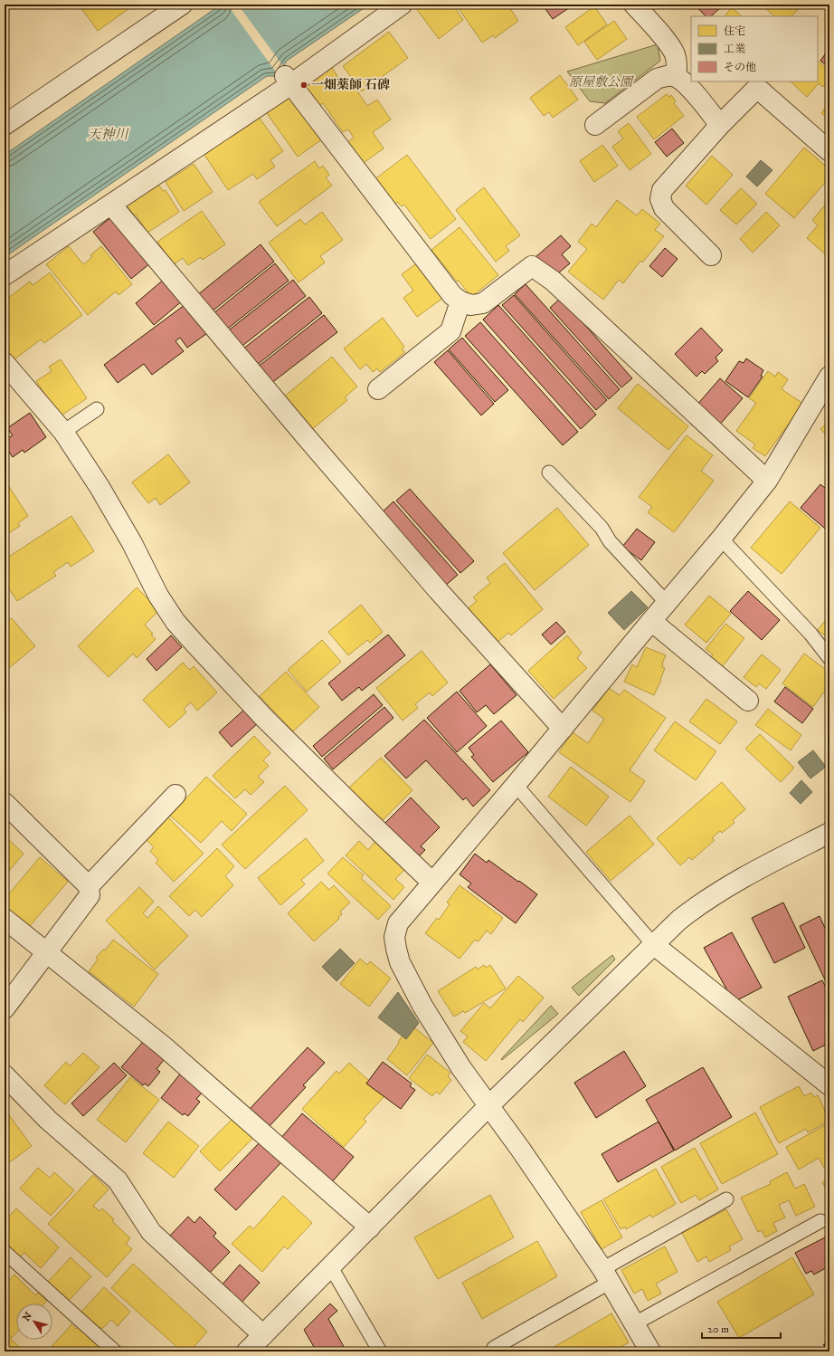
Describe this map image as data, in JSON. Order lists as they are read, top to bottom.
{
  "water": ["天神川"],
  "parks": ["原屋敷公園"],
  "places": ["一畑薬師 石碑"],
  "legend": ["住宅", "工業", "その他"],
  "scale_bar": "20 m",
  "north": "top left"
}
